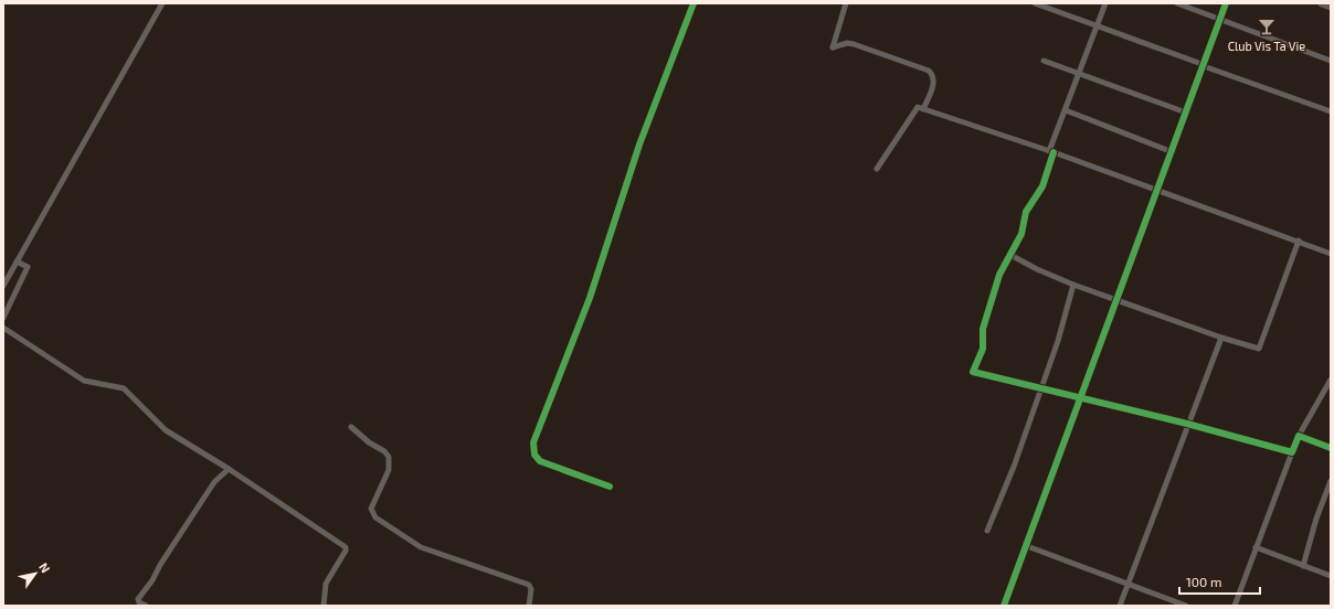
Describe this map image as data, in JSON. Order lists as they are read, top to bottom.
{
  "places": {
    "bar": ["Club Vis Ta Vie"]
  },
  "scale_bar": "100 m",
  "north": "top right"
}
